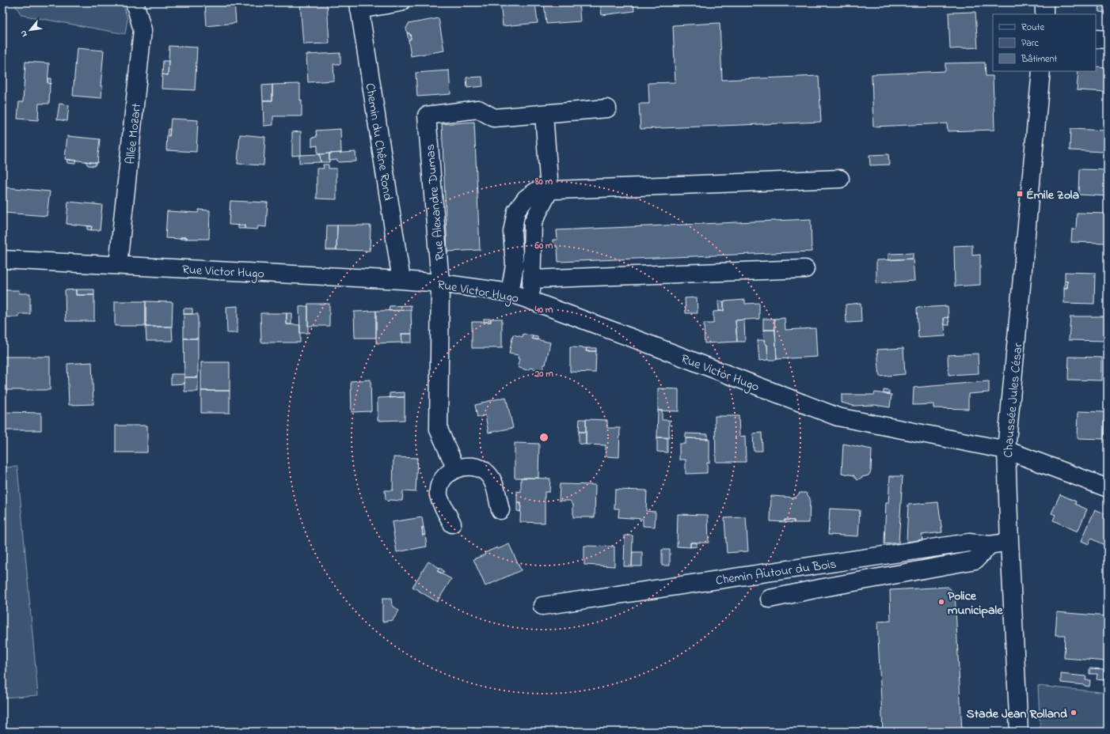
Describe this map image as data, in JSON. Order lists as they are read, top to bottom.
{
  "streets": {
    "street": [
      "Allée Mozart",
      "Chemin du Chêne Rond",
      "Rue Alexandre Dumas",
      "Rue Victor Hugo",
      "Chaussée Jules César",
      "Chemin Autour du Bois"
    ]
  },
  "crossings": [
    ["Allée Mozart", "Rue Victor Hugo"],
    ["Chemin du Chêne Rond", "Rue Victor Hugo"],
    ["Rue Alexandre Dumas", "Rue Victor Hugo"],
    ["Rue Victor Hugo", "Chaussée Jules César"],
    ["Chaussée Jules César", "Chemin Autour du Bois"]
  ],
  "places": {
    "transit": ["Émile Zola"],
    "other": ["Police municipale", "Stade Jean Rolland"]
  },
  "legend": ["Route", "Parc", "Bâtiment"],
  "north": "bottom left",
  "rings": [
    "80 m",
    "60 m",
    "40 m",
    "20 m"
  ]
}
